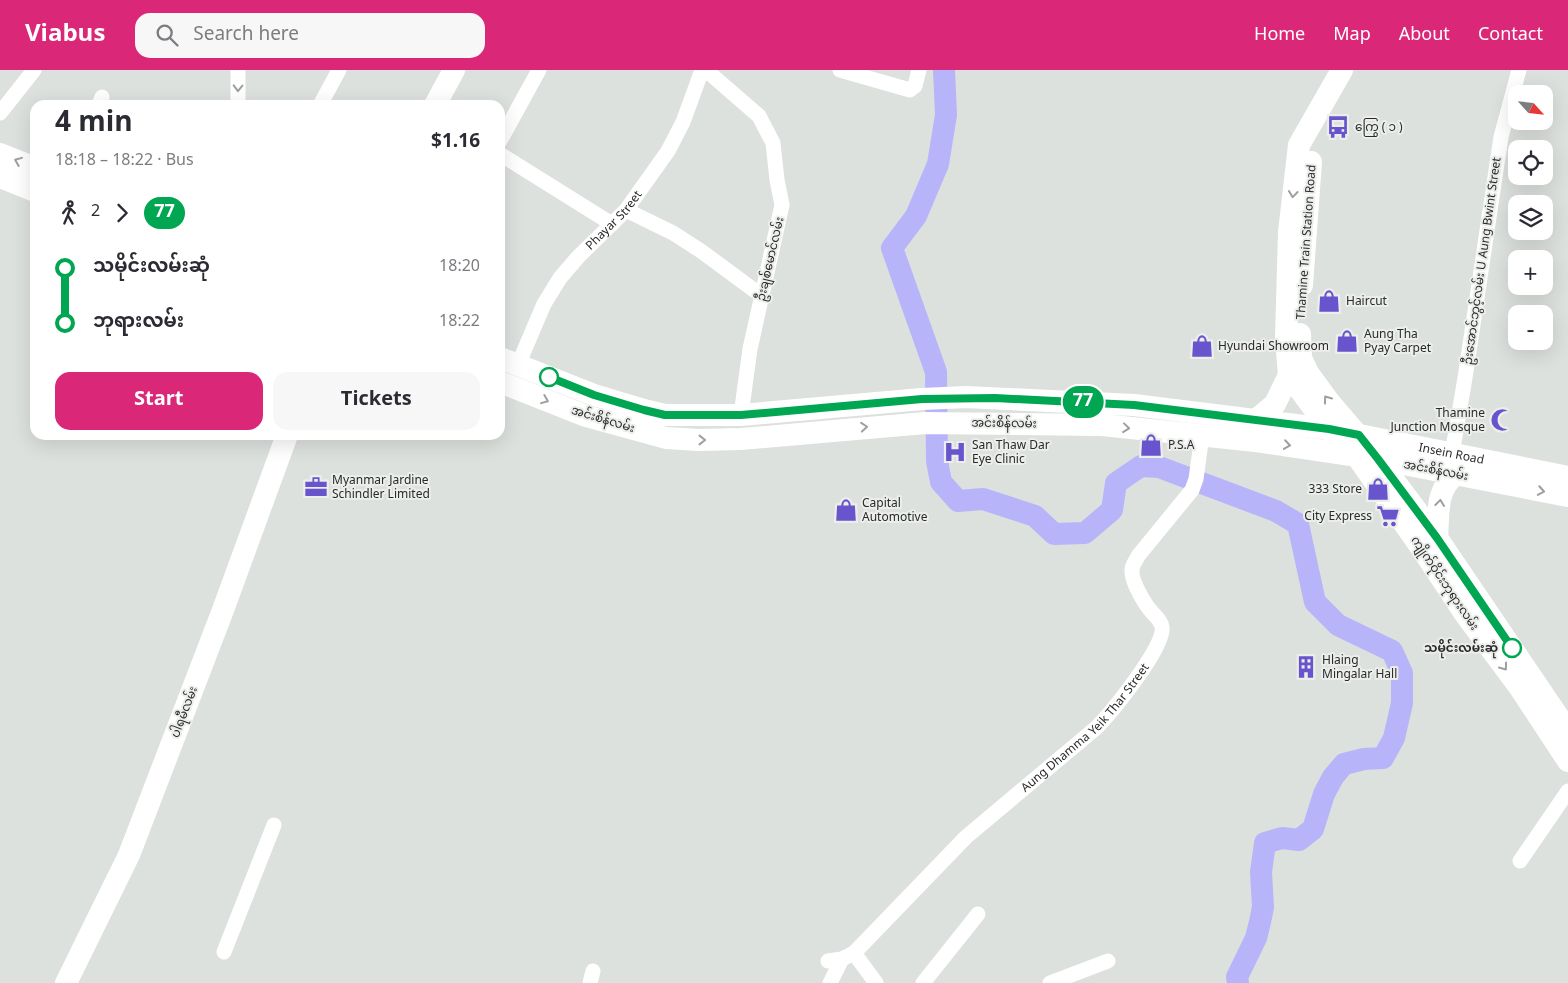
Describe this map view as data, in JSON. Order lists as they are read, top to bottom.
{
  "streets": {
    "main road": [
      "Thamine Train Station Road",
      "အင်းစိန်လမ်း",
      "Insein Road",
      "ကျိုက်ဝိုင်းဘုရားလမ်း",
      "ပါရမီလမ်း"
    ],
    "street": [
      "Phayar Street",
      "ဦးချစ်မောင်လမ်း",
      "ဦးအောင်ဘွင့်လမ်း U Aung Bwint Street",
      "Aung Dhamma Yeik Thar Street"
    ]
  },
  "crossings": [
    ["Phayar Street", "ဦးချစ်မောင်လမ်း"],
    ["Phayar Street", "အင်းစိန်လမ်း"],
    ["Thamine Train Station Road", "အင်းစိန်လမ်း"],
    ["Thamine Train Station Road", "Insein Road"],
    ["Thamine Train Station Road", "ကျိုက်ဝိုင်းဘုရားလမ်း"],
    ["ဦးချစ်မောင်လမ်း", "အင်းစိန်လမ်း"],
    ["ဦးအောင်ဘွင့်လမ်း U Aung Bwint Street", "အင်းစိန်လမ်း"],
    ["ဦးအောင်ဘွင့်လမ်း U Aung Bwint Street", "Insein Road"],
    ["အင်းစိန်လမ်း", "Insein Road"],
    ["အင်းစိန်လမ်း", "ကျိုက်ဝိုင်းဘုရားလမ်း"],
    ["အင်းစိန်လမ်း", "Aung Dhamma Yeik Thar Street"],
    ["Insein Road", "ကျိုက်ဝိုင်းဘုရားလမ်း"]
  ],
  "places": {
    "bus stop": ["ကြွေ ( ၁ )"],
    "shop": [
      "Haircut",
      "Aung Tha Pyay Carpet",
      "Hyundai Showroom",
      "P.S.A",
      "333 Store",
      "Capital Automotive"
    ],
    "mosque": ["Thamine Junction Mosque"],
    "hospital": ["San Thaw Dar Eye Clinic"],
    "office": ["Myanmar Jardine Schindler Limited"],
    "supermarket": ["City Express"],
    "other": ["သမိုင်းလမ်းဆုံ"],
    "building": ["Hlaing Mingalar Hall"]
  },
  "lines": ["bus line 77"],
  "north": "bottom right",
  "page": {
    "header": "Viabus",
    "search": "Search here",
    "nav": [
      "Home",
      "Map",
      "About",
      "Contact"
    ],
    "on_map": "77",
    "map_buttons": ["+", "−"],
    "heading": ["4 min", "18:18 – 18:22 · Bus", "$1.16"],
    "legs": ["2", "77"],
    "list": [
      {
        "name": "သမိုင်းလမ်းဆုံ",
        "value": "18:20"
      },
      {
        "name": "ဘုရားလမ်း",
        "value": "18:22"
      }
    ],
    "buttons": ["Start", "Tickets"]
  }
}
